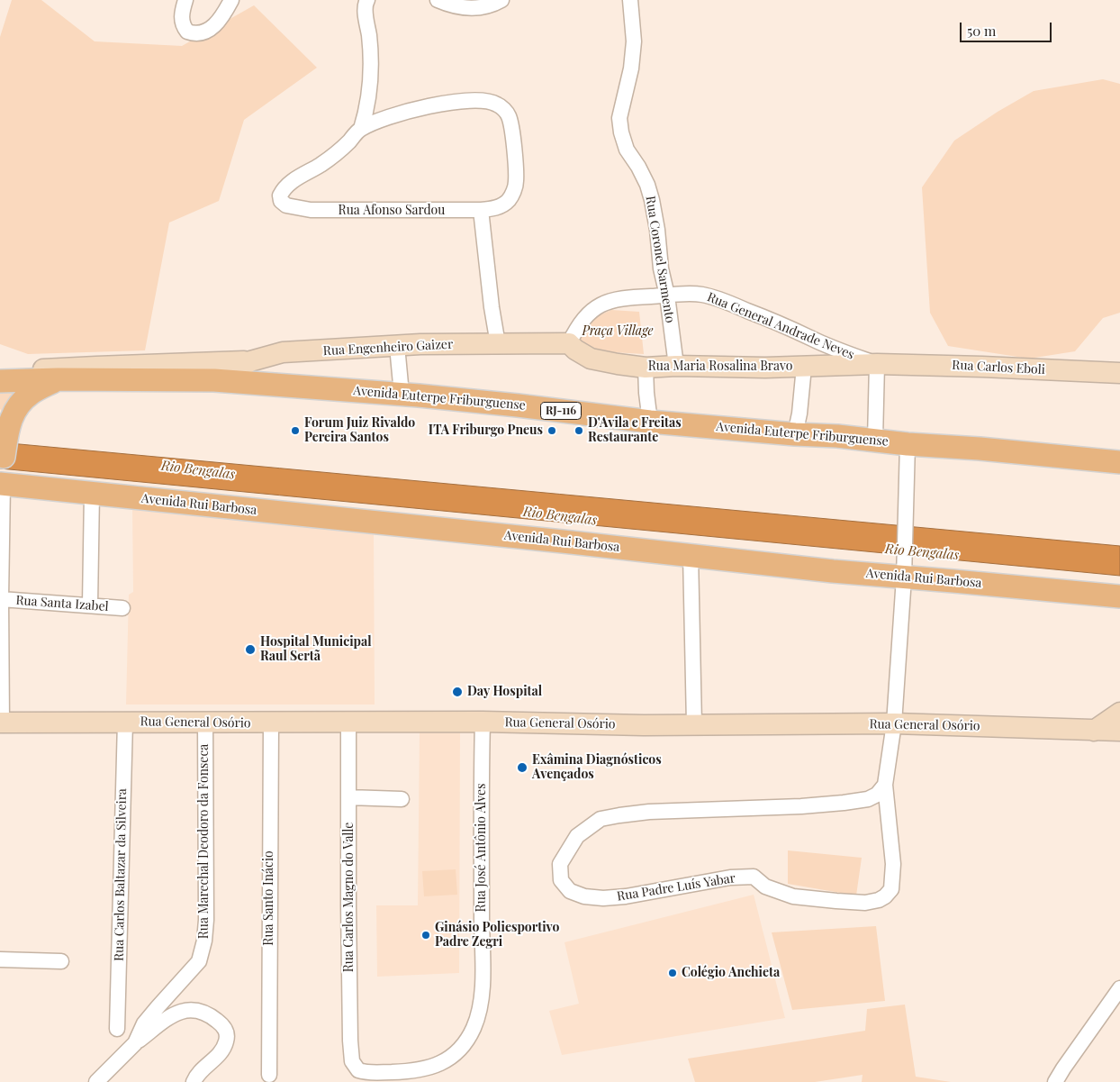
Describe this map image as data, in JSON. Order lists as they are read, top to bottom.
{
  "streets": {
    "main road": ["Avenida Euterpe Friburguense", "RJ-116", "Avenida Rui Barbosa"],
    "street": [
      "Rua Afonso Sardou",
      "Rua Coronel Sarmento",
      "Rua General Andrade Neves",
      "Rua Engenheiro Gaizer",
      "Rua Maria Rosalina Bravo",
      "Rua Carlos Eboli",
      "Rua Santa Izabel",
      "Rua General Osório",
      "Rua Marechal Deodoro da Fonseca",
      "Rua José Antônio Alves",
      "Rua Carlos Baltazar da Silveira",
      "Rua Padre Luís Yabar",
      "Rua Carlos Magno do Valle",
      "Rua Santo Inácio"
    ]
  },
  "crossings": [
    ["Rua Coronel Sarmento", "Rua General Andrade Neves"],
    ["Rua Coronel Sarmento", "Rua Maria Rosalina Bravo"],
    ["Rua General Andrade Neves", "Rua Engenheiro Gaizer"],
    ["Rua General Andrade Neves", "Rua Maria Rosalina Bravo"],
    ["Rua General Andrade Neves", "Rua Carlos Eboli"],
    ["Rua Engenheiro Gaizer", "Rua Maria Rosalina Bravo"],
    ["Rua Engenheiro Gaizer", "Avenida Euterpe Friburguense"],
    ["Rua Maria Rosalina Bravo", "Rua Carlos Eboli"],
    ["Avenida Euterpe Friburguense", "Rua Padre Luís Yabar"],
    ["Avenida Rui Barbosa", "Rua Padre Luís Yabar"],
    ["Rua General Osório", "Rua Marechal Deodoro da Fonseca"],
    ["Rua General Osório", "Rua José Antônio Alves"],
    ["Rua General Osório", "Rua Carlos Baltazar da Silveira"],
    ["Rua General Osório", "Rua Padre Luís Yabar"],
    ["Rua General Osório", "Rua Carlos Magno do Valle"],
    ["Rua General Osório", "Rua Santo Inácio"],
    ["Rua José Antônio Alves", "Rua Carlos Magno do Valle"]
  ],
  "water": ["Rio Bengalas"],
  "parks": ["Praça Village"],
  "places": [
    "Forum Juiz Rivaldo Pereira Santos",
    "ITA Friburgo Pneus",
    "D'Avila e Freitas Restaurante",
    "Hospital Municipal Raul Sertã",
    "Day Hospital",
    "Exâmina Diagnósticos Avençados",
    "Ginásio Poliesportivo Padre Zegri",
    "Colégio Anchieta"
  ],
  "scale_bar": "50 m"
}
